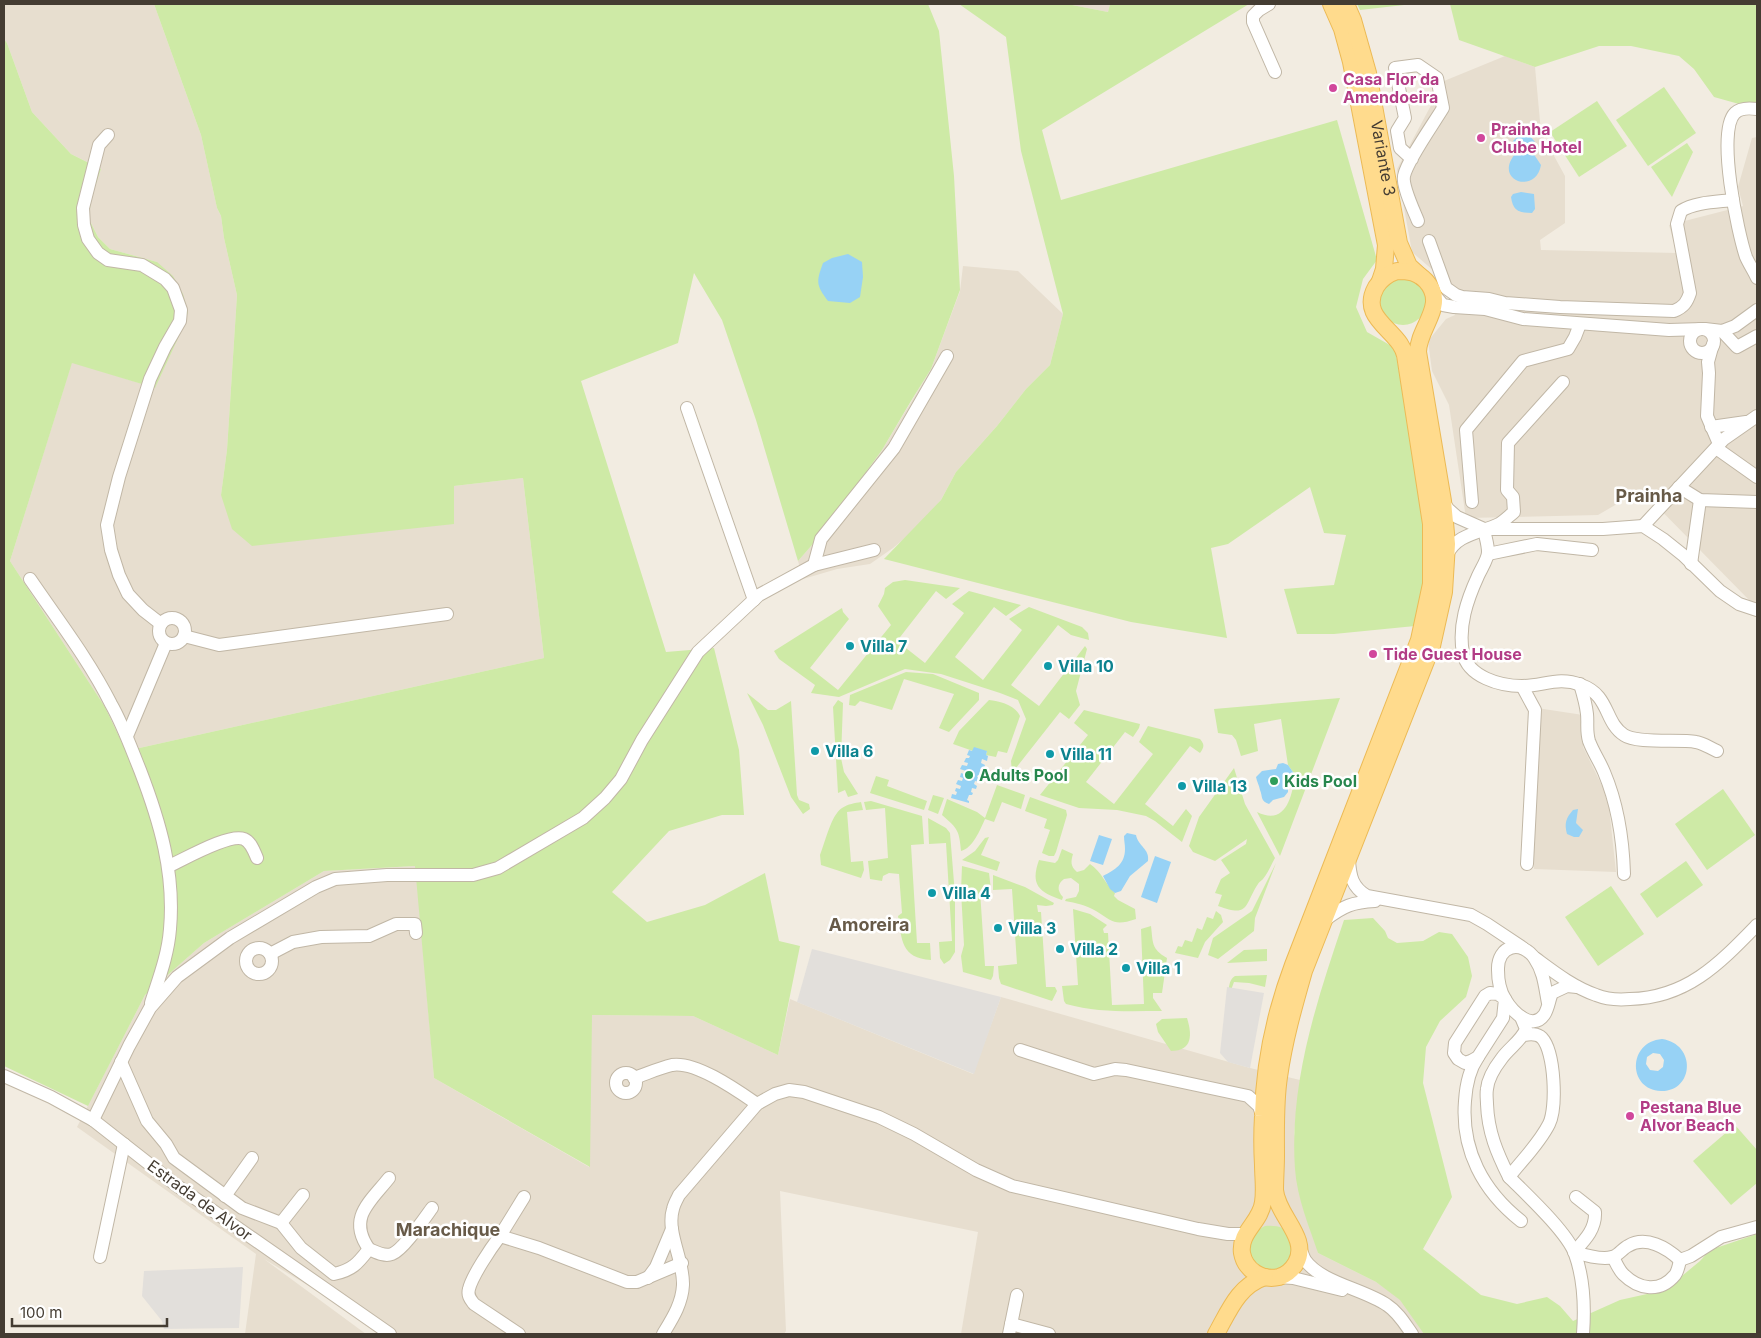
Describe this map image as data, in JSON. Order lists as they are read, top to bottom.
{
  "streets": {
    "main road": ["Variante 3"],
    "street": ["Estrada de Alvor"]
  },
  "districts": ["Prainha", "Amoreira", "Marachique"],
  "places": [
    "Casa Flor da Amendoeira",
    "Prainha Clube Hotel",
    "Villa 7",
    "Tide Guest House",
    "Villa 10",
    "Villa 6",
    "Villa 11",
    "Adults Pool",
    "Kids Pool",
    "Villa 13",
    "Villa 4",
    "Villa 3",
    "Villa 2",
    "Villa 1",
    "Pestana Blue Alvor Beach"
  ],
  "scale_bar": "100 m"
}
